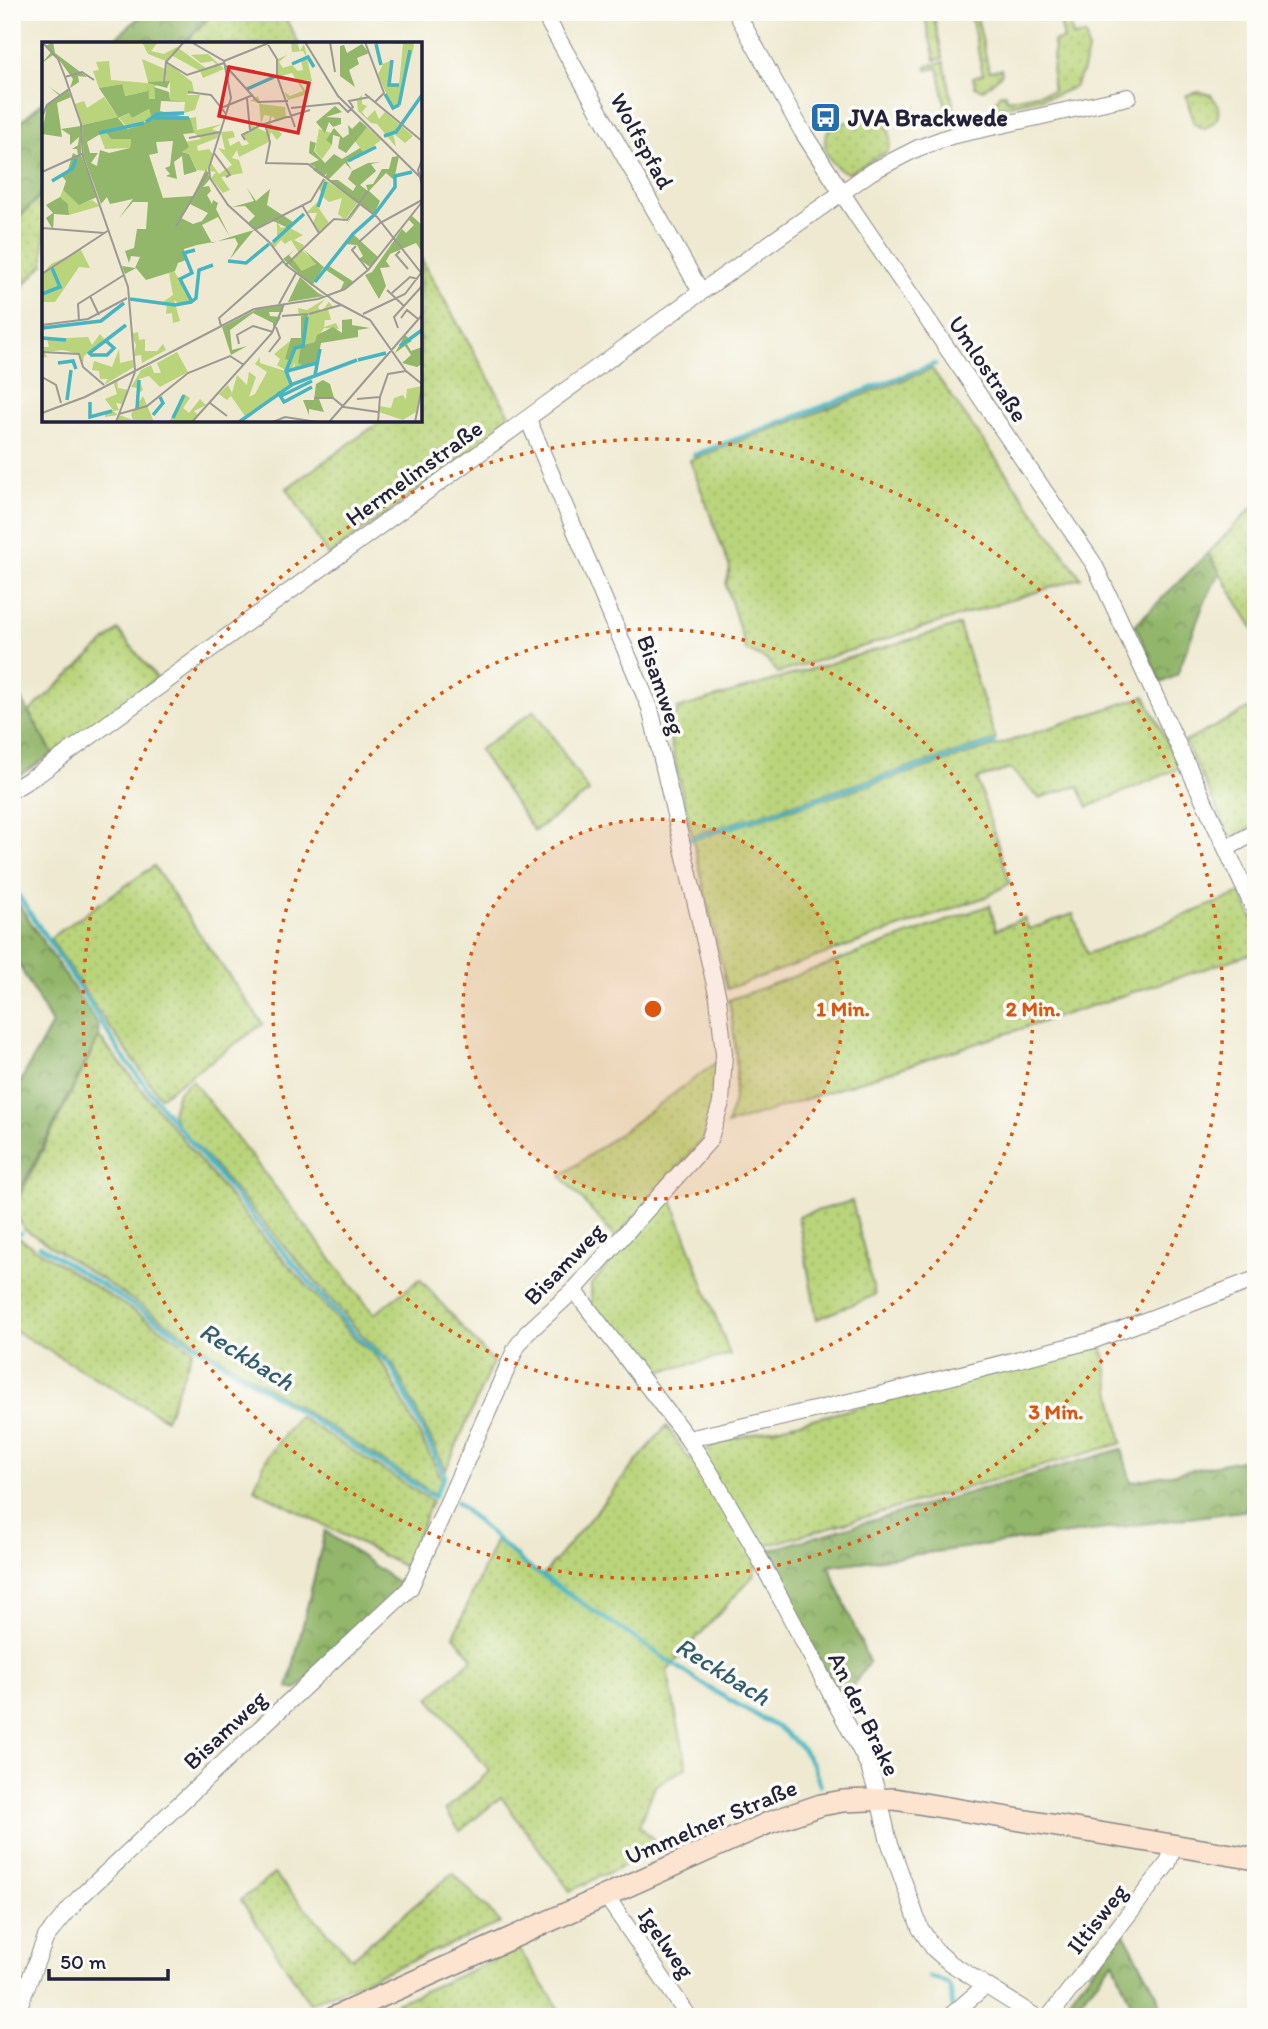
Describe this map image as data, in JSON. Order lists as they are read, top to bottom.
{
  "streets": {
    "main road": ["Ummelner Straße"],
    "street": [
      "Wolfspfad",
      "Umlostraße",
      "Hermelinstraße",
      "Bisamweg",
      "An der Brake",
      "Iltisweg",
      "Igelweg"
    ]
  },
  "crossings": [
    ["Wolfspfad", "Hermelinstraße"],
    ["Umlostraße", "Hermelinstraße"],
    ["Hermelinstraße", "Bisamweg"],
    ["Bisamweg", "An der Brake"],
    ["An der Brake", "Ummelner Straße"],
    ["Ummelner Straße", "Iltisweg"],
    ["Ummelner Straße", "Igelweg"]
  ],
  "water": ["Reckbach"],
  "places": {
    "bus stop": ["JVA Brackwede"]
  },
  "scale_bar": "50 m",
  "rings": ["1 Min.", "2 Min.", "3 Min."]
}
